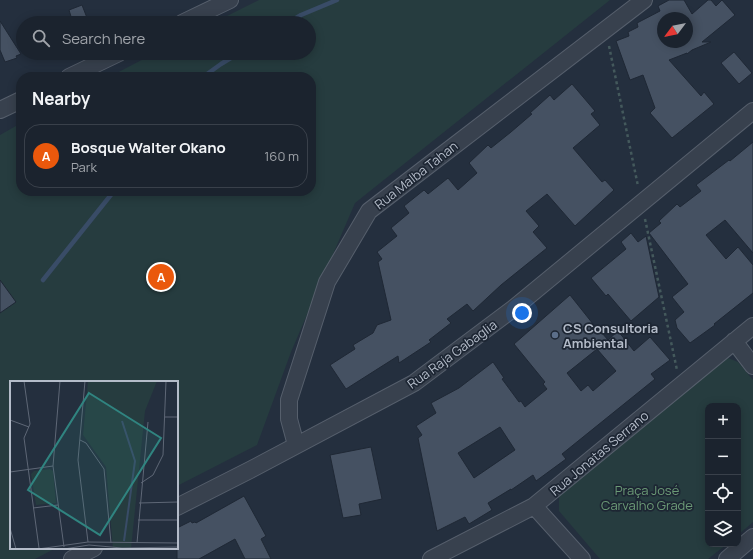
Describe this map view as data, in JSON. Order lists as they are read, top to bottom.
{
  "streets": {
    "street": ["Rua Malba Tahan", "Rua Raja Gabaglia", "Rua Jonatas Serrano"]
  },
  "crossings": [
    ["Rua Malba Tahan", "Rua Raja Gabaglia"]
  ],
  "parks": ["Praça José Carvalho Grade"],
  "places": ["CS Consultoria Ambiental"],
  "north": "bottom left",
  "page": {
    "search": "Search here",
    "heading": "Nearby",
    "list": [
      {
        "mark": "A",
        "name": "Bosque Walter Okano",
        "note": "Park",
        "value": "160 m"
      }
    ],
    "pins": "A",
    "map_buttons": ["+", "−"]
  }
}
